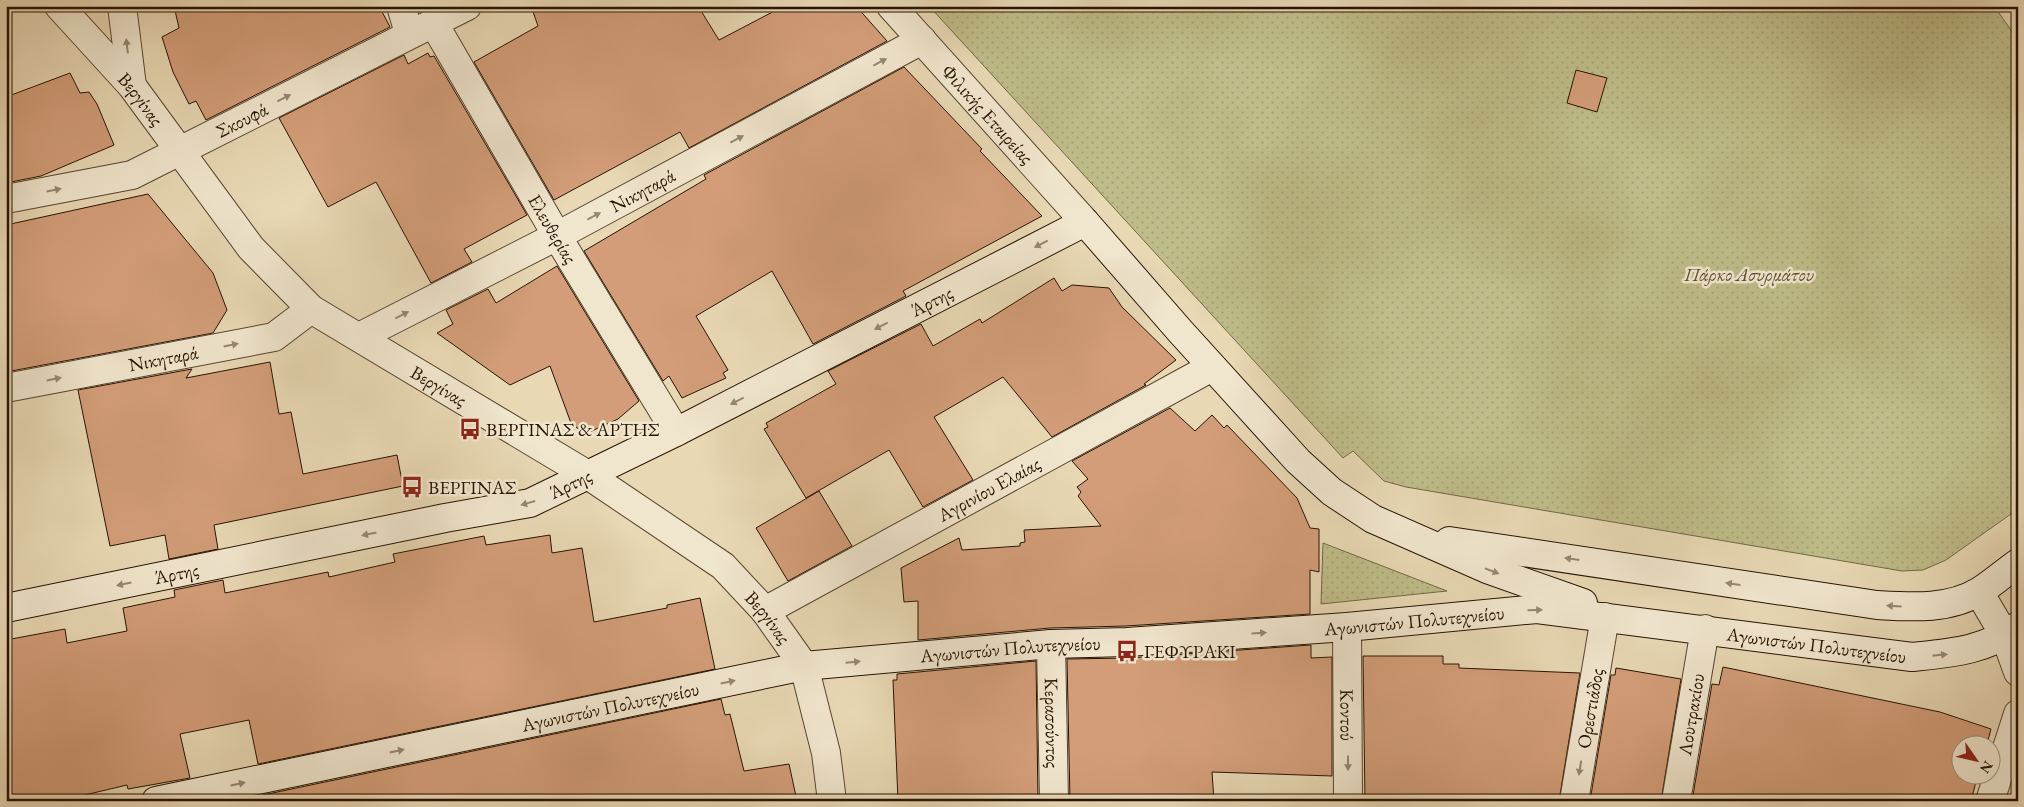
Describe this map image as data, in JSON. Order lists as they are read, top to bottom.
{
  "streets": {
    "street": [
      "Βεργίνας",
      "Φιλικής Εταιρείας",
      "Σκουφά",
      "Νικηταρά",
      "Ελευθερίας",
      "Άρτης",
      "Αγρινίου Ελαίας",
      "Αγωνιστών Πολυτεχνείου",
      "Ορεστιάδος",
      "Κοντού",
      "Λουτρακίου",
      "Κερασούντος"
    ]
  },
  "crossings": [
    ["Βεργίνας", "Σκουφά"],
    ["Βεργίνας", "Νικηταρά"],
    ["Βεργίνας", "Άρτης"],
    ["Βεργίνας", "Αγρινίου Ελαίας"],
    ["Βεργίνας", "Αγωνιστών Πολυτεχνείου"],
    ["Φιλικής Εταιρείας", "Νικηταρά"],
    ["Φιλικής Εταιρείας", "Άρτης"],
    ["Φιλικής Εταιρείας", "Αγρινίου Ελαίας"],
    ["Σκουφά", "Ελευθερίας"],
    ["Νικηταρά", "Ελευθερίας"],
    ["Ελευθερίας", "Άρτης"],
    ["Αγωνιστών Πολυτεχνείου", "Ορεστιάδος"],
    ["Αγωνιστών Πολυτεχνείου", "Κοντού"],
    ["Αγωνιστών Πολυτεχνείου", "Λουτρακίου"],
    ["Αγωνιστών Πολυτεχνείου", "Κερασούντος"]
  ],
  "one_way": [
    "Σκουφά",
    "Νικηταρά",
    "Άρτης",
    "Αγωνιστών Πολυτεχνείου",
    "Ορεστιάδος",
    "Κοντού"
  ],
  "parks": ["Πάρκο Ασυρμάτου"],
  "places": {
    "bus stop": ["ΒΕΡΓΙΝΑΣ & ΑΡΤΗΣ", "ΒΕΡΓΙΝΑΣ", "ΓΕΦΥΡΑΚΙ"]
  },
  "north": "bottom right"
}
